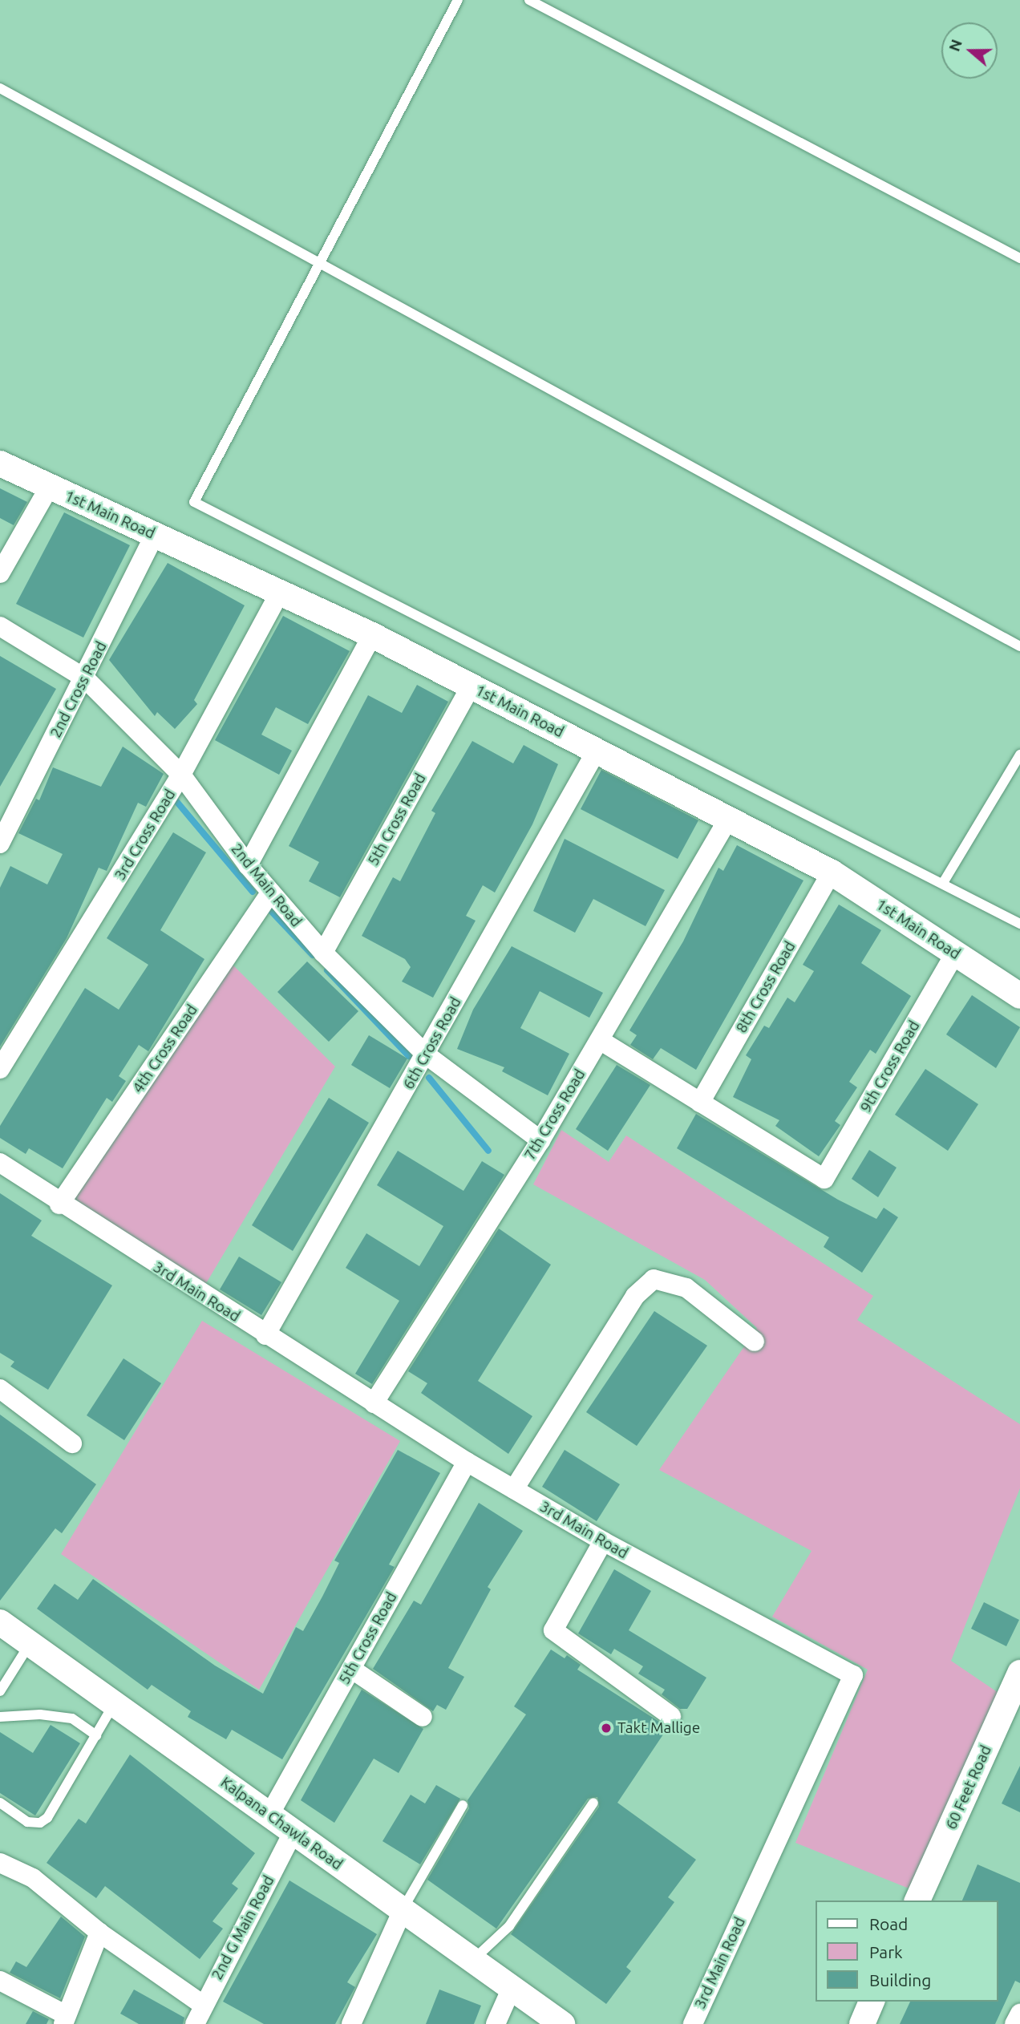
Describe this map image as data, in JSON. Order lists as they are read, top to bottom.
{
  "streets": {
    "street": [
      "1st Main Road",
      "2nd Cross Road",
      "5th Cross Road",
      "3rd Cross Road",
      "2nd Main Road",
      "8th Cross Road",
      "6th Cross Road",
      "4th Cross Road",
      "9th Cross Road",
      "7th Cross Road",
      "3rd Main Road",
      "60 Feet Road",
      "Kalpana Chawla Road",
      "2nd G Main Road"
    ]
  },
  "crossings": [
    ["1st Main Road", "2nd Cross Road"],
    ["1st Main Road", "5th Cross Road"],
    ["1st Main Road", "3rd Cross Road"],
    ["1st Main Road", "8th Cross Road"],
    ["1st Main Road", "6th Cross Road"],
    ["1st Main Road", "9th Cross Road"],
    ["1st Main Road", "7th Cross Road"],
    ["2nd Cross Road", "2nd Main Road"],
    ["5th Cross Road", "2nd Main Road"],
    ["5th Cross Road", "3rd Main Road"],
    ["5th Cross Road", "Kalpana Chawla Road"],
    ["3rd Cross Road", "2nd Main Road"],
    ["2nd Main Road", "6th Cross Road"],
    ["2nd Main Road", "4th Cross Road"],
    ["2nd Main Road", "7th Cross Road"],
    ["8th Cross Road", "9th Cross Road"],
    ["6th Cross Road", "3rd Main Road"],
    ["4th Cross Road", "3rd Main Road"],
    ["7th Cross Road", "3rd Main Road"],
    ["Kalpana Chawla Road", "2nd G Main Road"]
  ],
  "places": ["Takt Mallige"],
  "legend": ["Road", "Park", "Building"],
  "north": "left"
}
